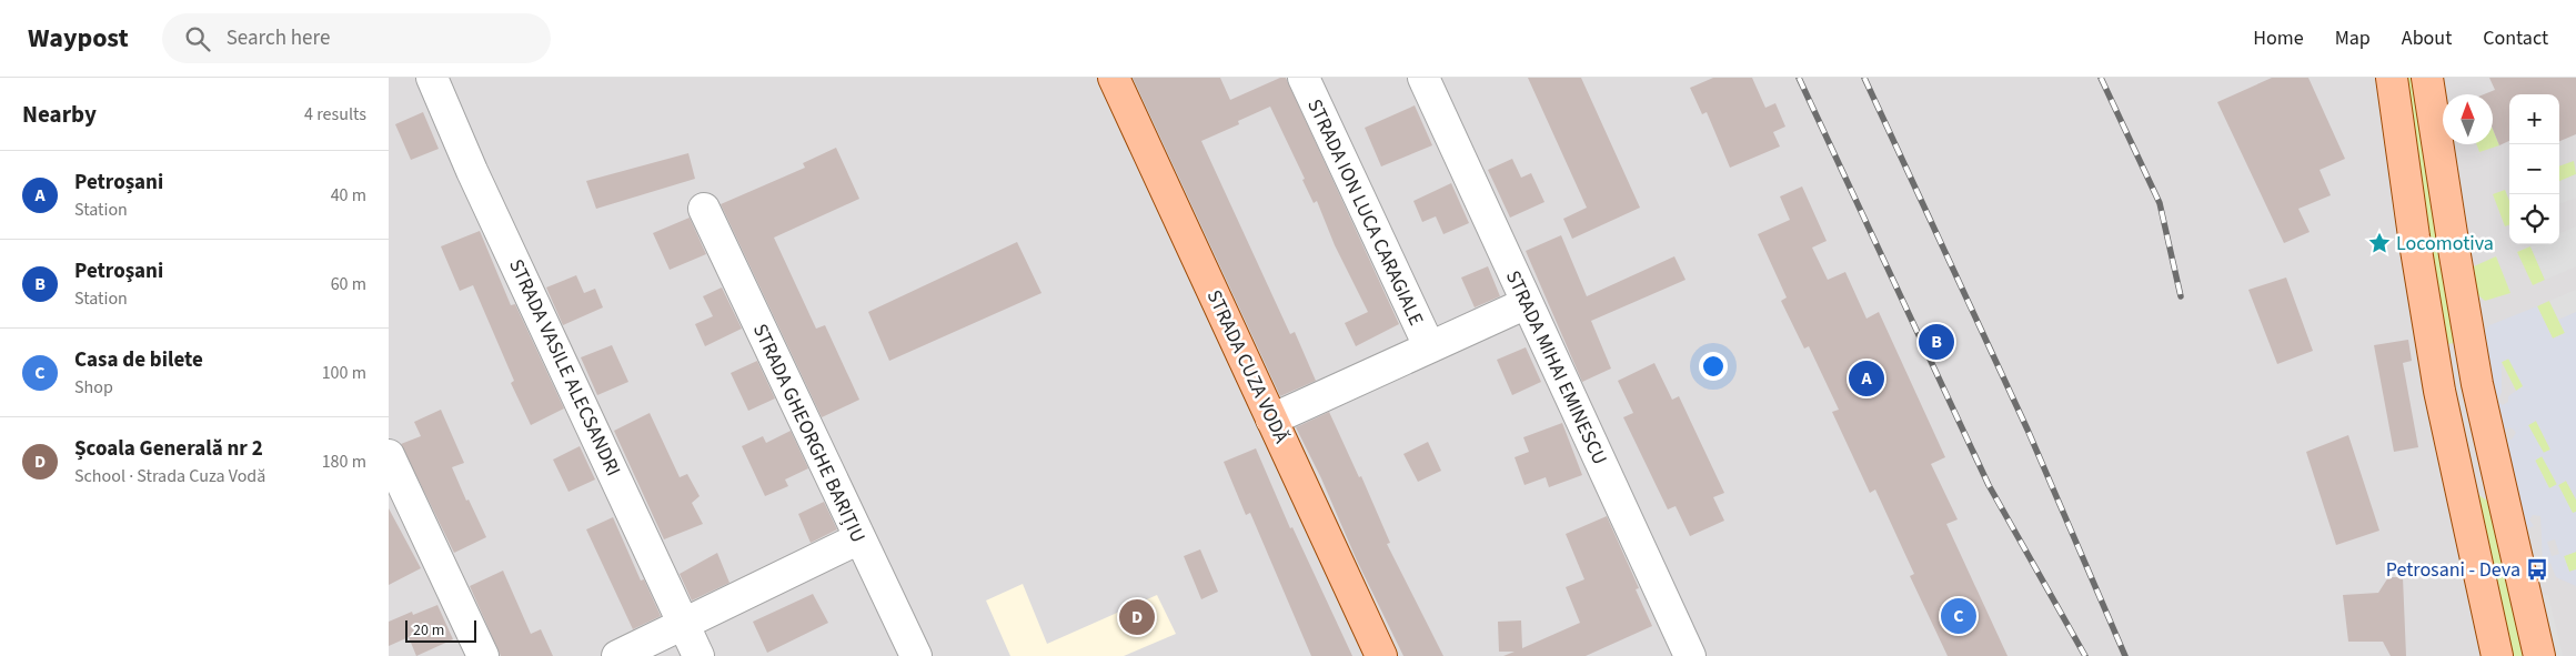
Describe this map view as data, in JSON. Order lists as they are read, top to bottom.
{
  "streets": {
    "main road": ["STRADA CUZA VODĂ"],
    "street": [
      "STRADA ION LUCA CARAGIALE",
      "STRADA VASILE ALECSANDRI",
      "STRADA MIHAI EMINESCU",
      "STRADA GHEORGHE BARIȚIU"
    ]
  },
  "places": {
    "place": ["Locomotiva"],
    "bus stop": ["Petrosani - Deva"]
  },
  "scale_bar": "20 m",
  "north": "top",
  "page": {
    "header": "Waypost",
    "search": "Search here",
    "nav": [
      "Home",
      "Map",
      "About",
      "Contact"
    ],
    "heading": ["Nearby", "4 results"],
    "map_buttons": ["+", "−"],
    "list": [
      {
        "mark": "A",
        "name": "Petroșani",
        "note": "Station",
        "value": "40 m"
      },
      {
        "mark": "B",
        "name": "Petroşani",
        "note": "Station",
        "value": "60 m"
      },
      {
        "mark": "C",
        "name": "Casa de bilete",
        "note": "Shop",
        "value": "100 m"
      },
      {
        "mark": "D",
        "name": "Școala Generală nr 2",
        "note": "School · Strada Cuza Vodă",
        "value": "180 m"
      }
    ],
    "pins": [
      "B",
      "A",
      "C",
      "D"
    ],
    "scale": "20 m"
  }
}
